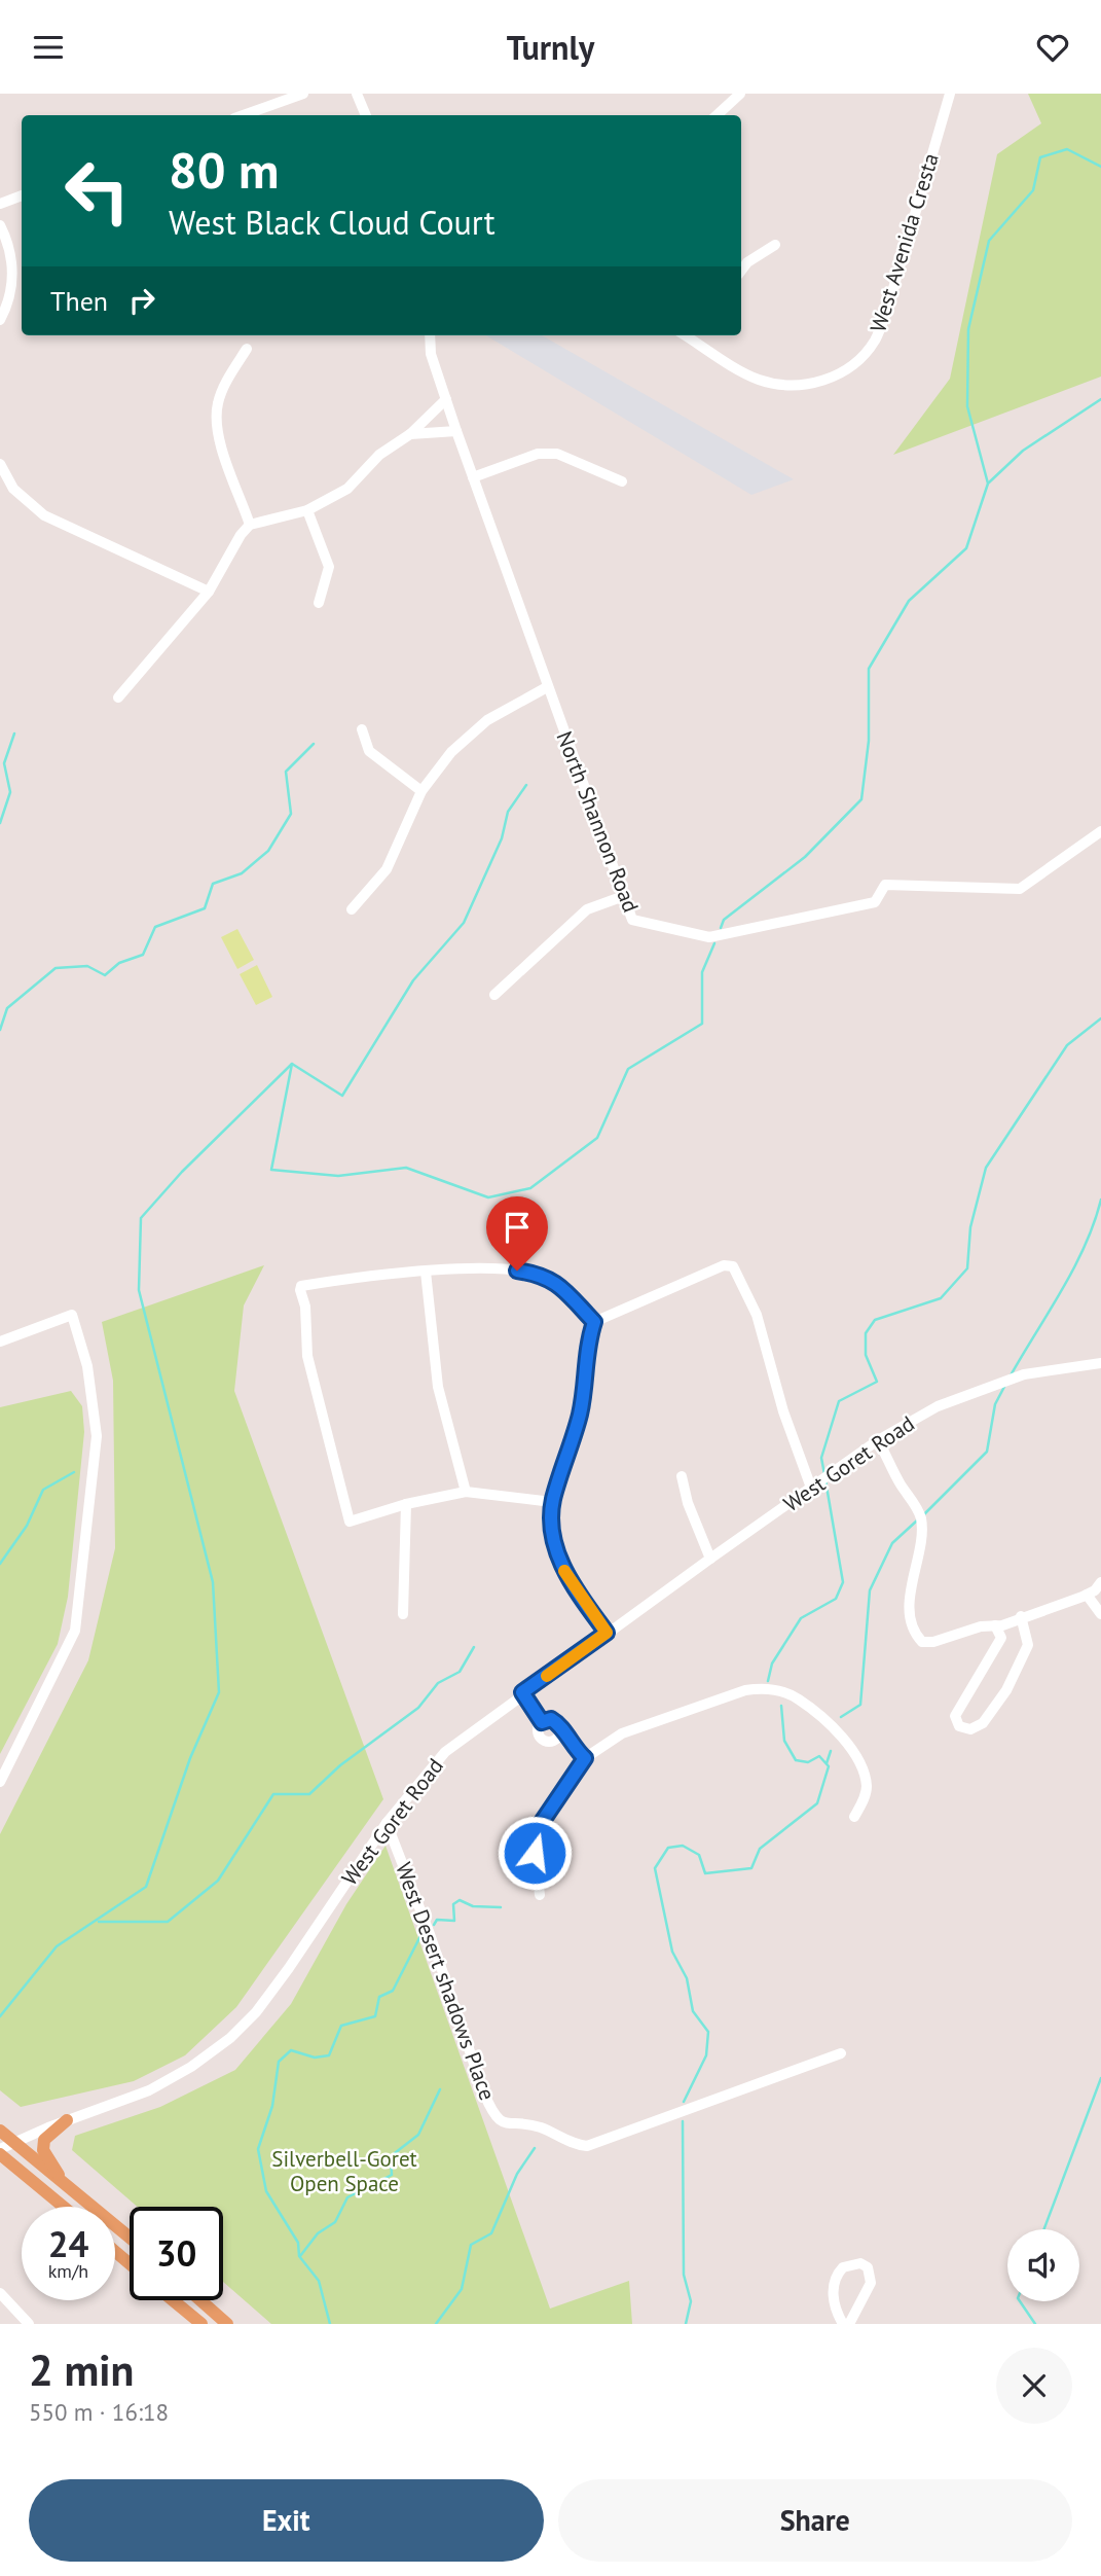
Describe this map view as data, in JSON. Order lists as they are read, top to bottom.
{
  "streets": {
    "street": [
      "West Avenida Cresta",
      "North Shannon Road",
      "West Goret Road",
      "West Desert shadows Place"
    ]
  },
  "crossings": [
    ["West Goret Road", "West Desert shadows Place"]
  ],
  "parks": ["Silverbell-Goret Open Space"],
  "page": {
    "header": "Turnly",
    "turn": ["80 m", "West Black Cloud Court"],
    "then": "Then",
    "speed": "24 km/h",
    "limit": "30",
    "heading": ["2 min", "550 m · 16:18"],
    "buttons": ["Exit", "Share"]
  }
}
